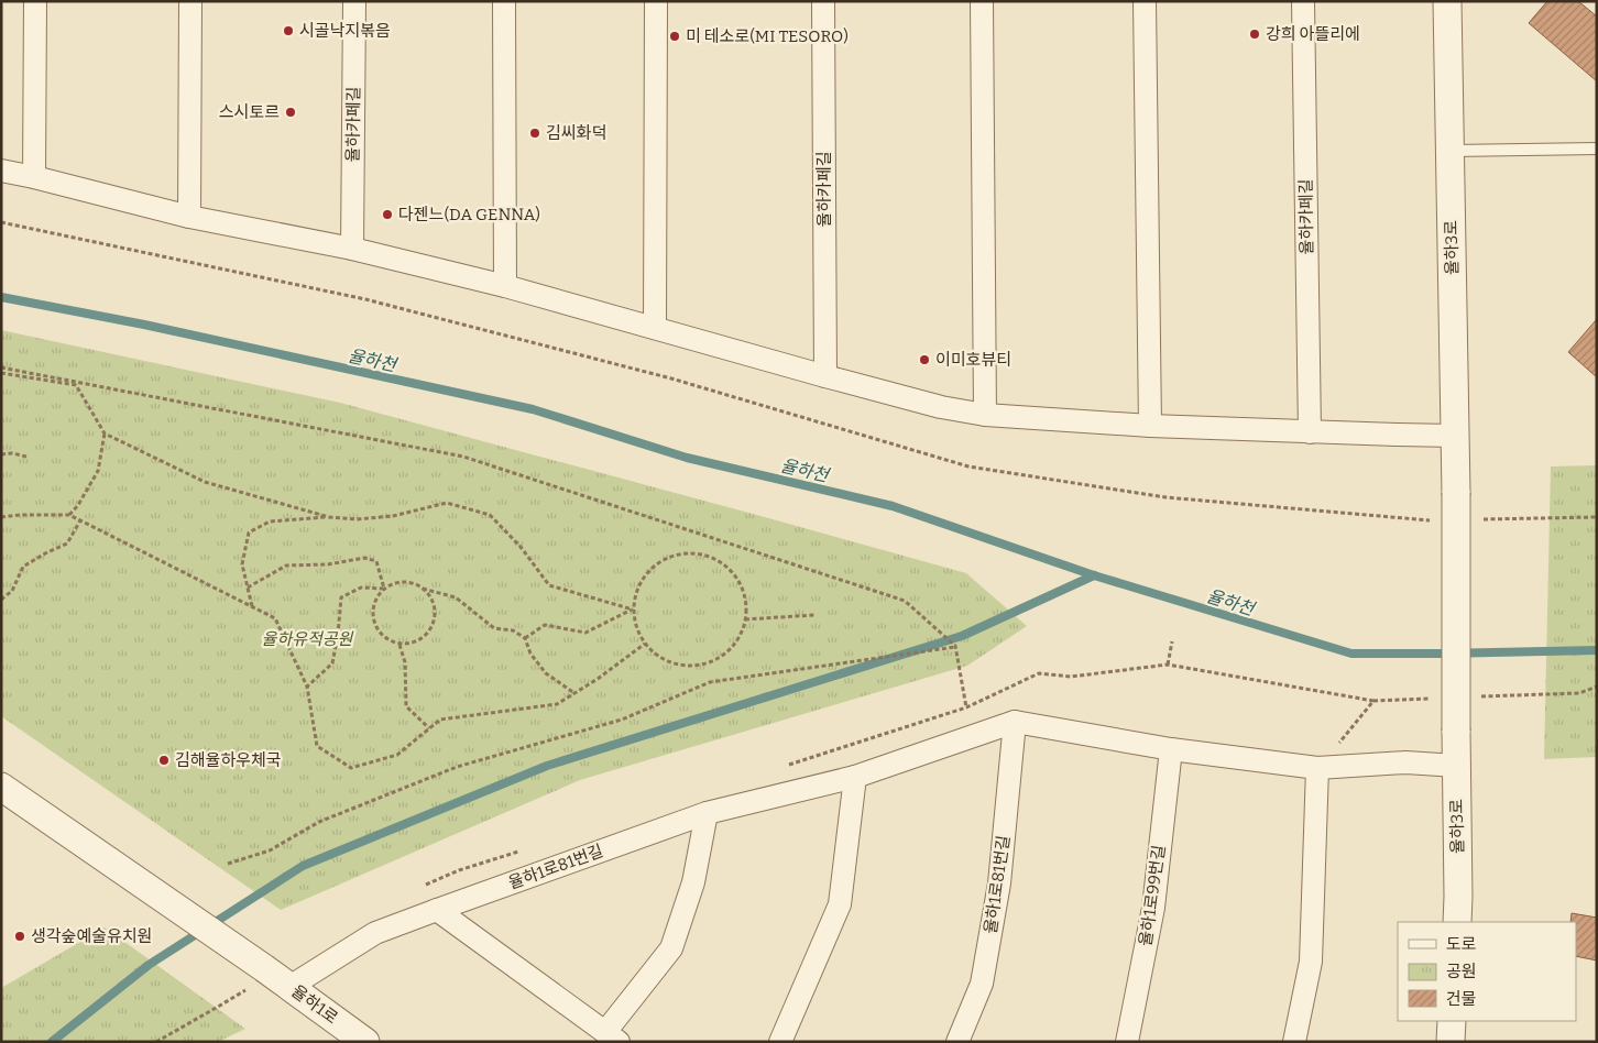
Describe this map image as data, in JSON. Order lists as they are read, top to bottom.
{
  "streets": {
    "street": [
      "율하카페길",
      "율하3로",
      "율하1로81번길",
      "율하1로99번길",
      "율하1로"
    ]
  },
  "crossings": [
    ["율하3로", "율하1로81번길"],
    ["율하1로81번길", "율하1로99번길"],
    ["율하1로81번길", "율하1로"]
  ],
  "water": ["율하천"],
  "parks": ["율하유적공원"],
  "places": [
    "시골낙지볶음",
    "강희 아뜰리에",
    "미 테소로(MI TESORO)",
    "스시토르",
    "김씨화덕",
    "다젠느(DA GENNA)",
    "이미호뷰티",
    "김해율하우체국",
    "생각숲예술유치원"
  ],
  "legend": ["도로", "공원", "건물"]
}
